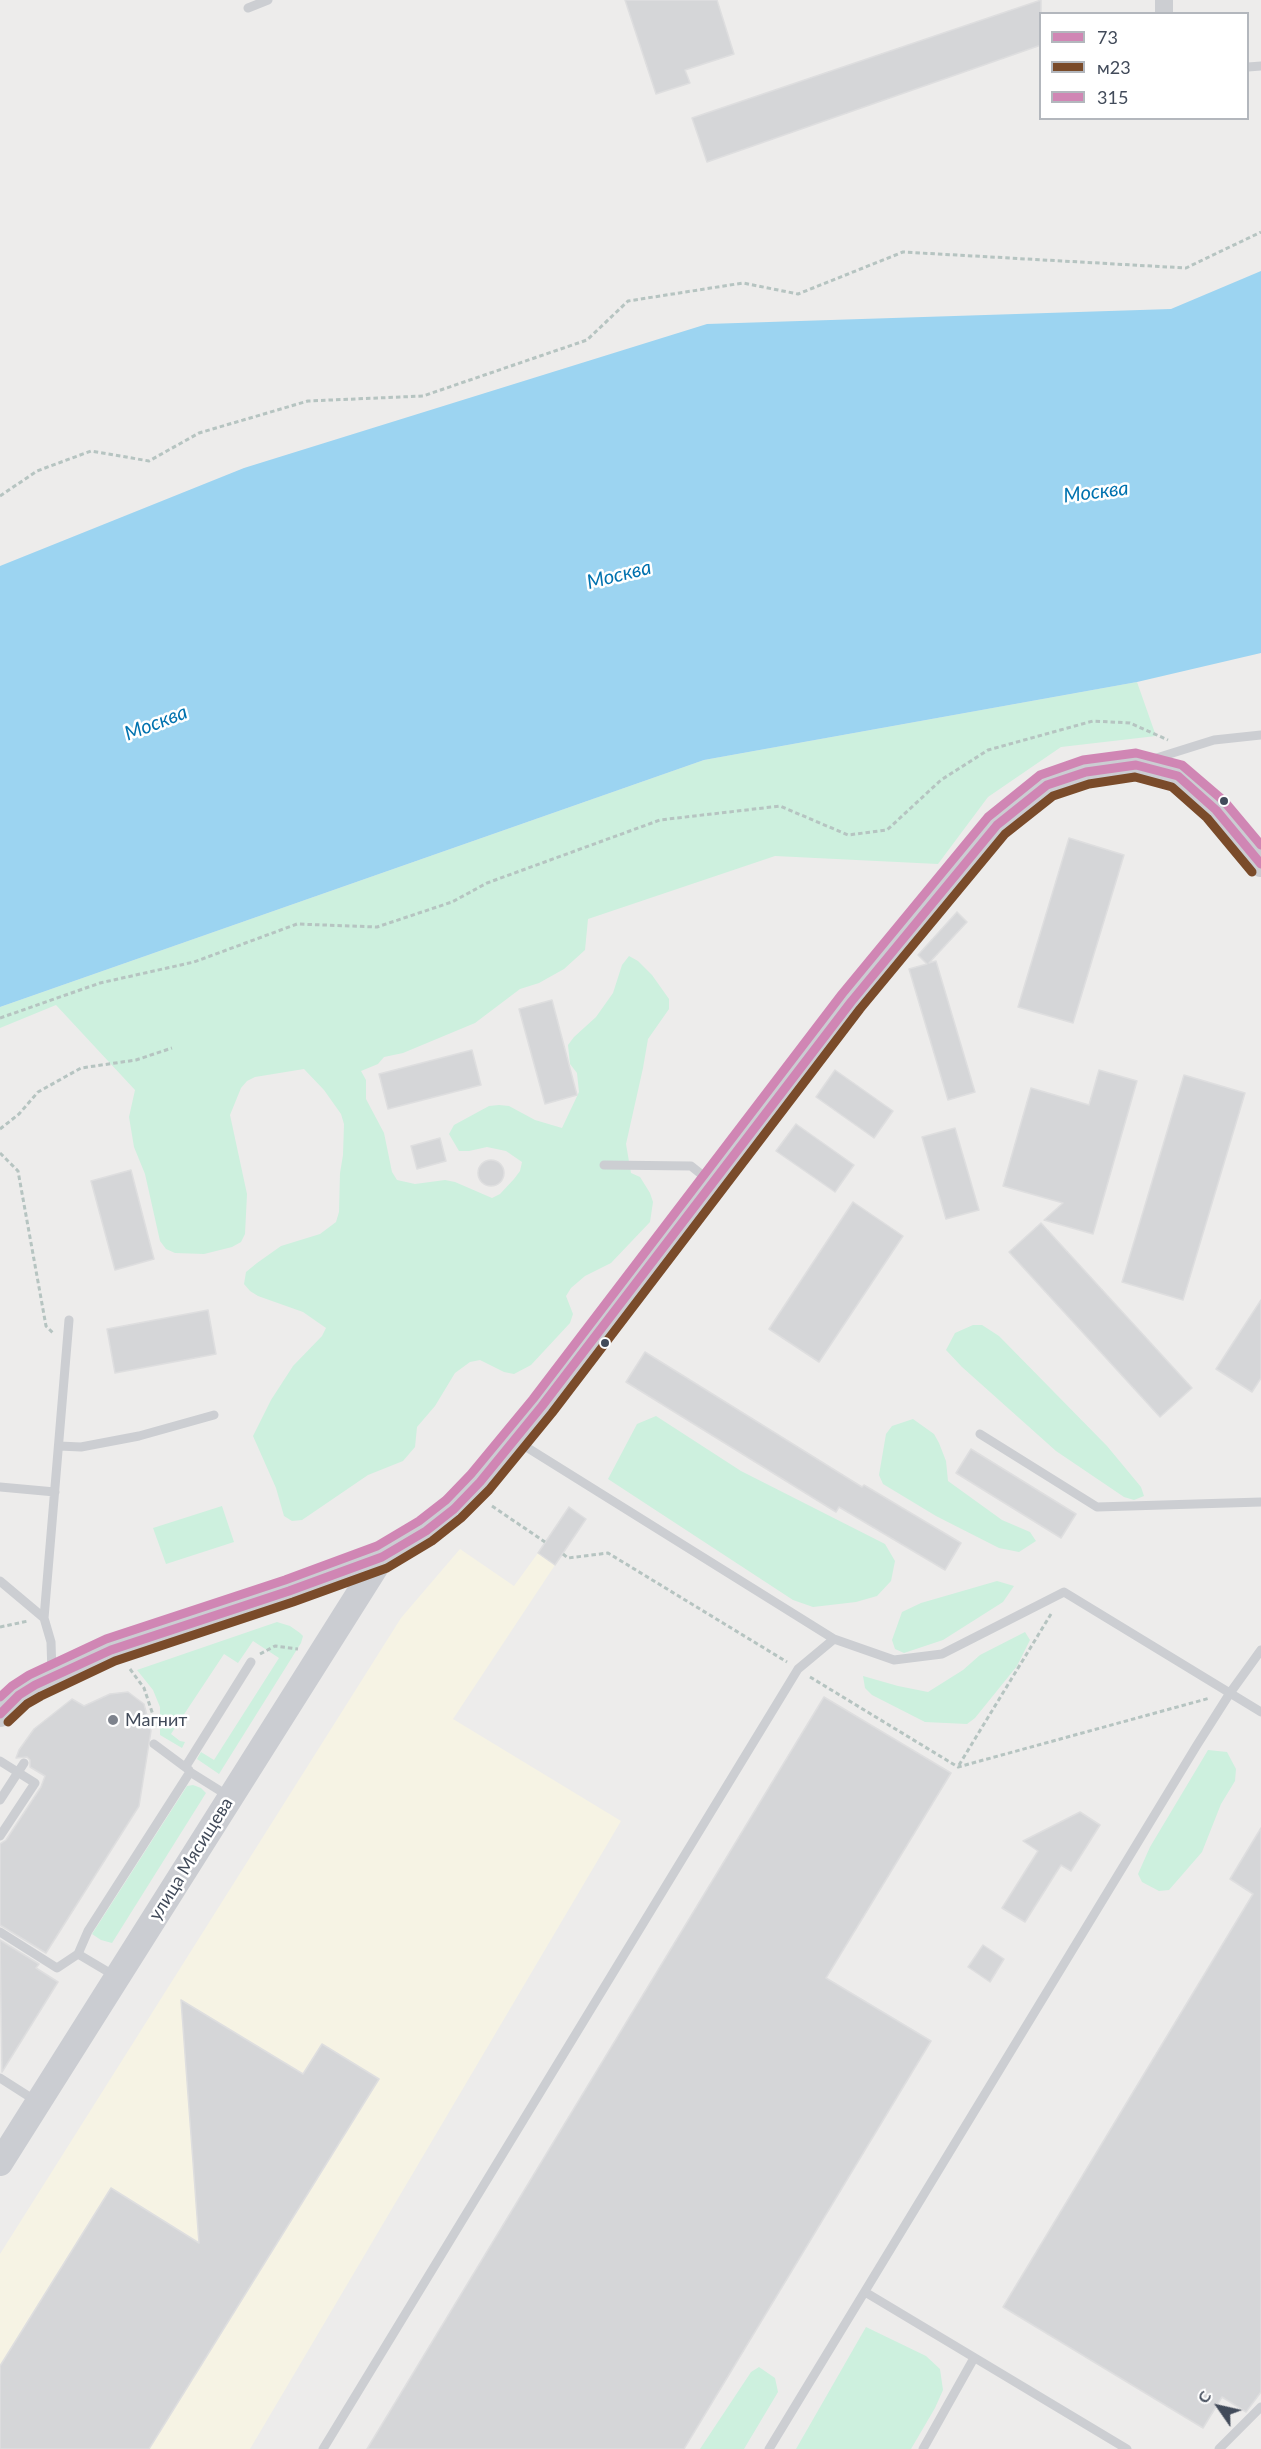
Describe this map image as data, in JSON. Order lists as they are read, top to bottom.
{
  "streets": {
    "street": ["улица Мясищева"]
  },
  "water": ["Москва"],
  "places": ["Магнит"],
  "lines": ["transit line 315", "transit line 73", "transit line м23"],
  "legend": ["73", "м23", "315"],
  "north": "top left"
}
